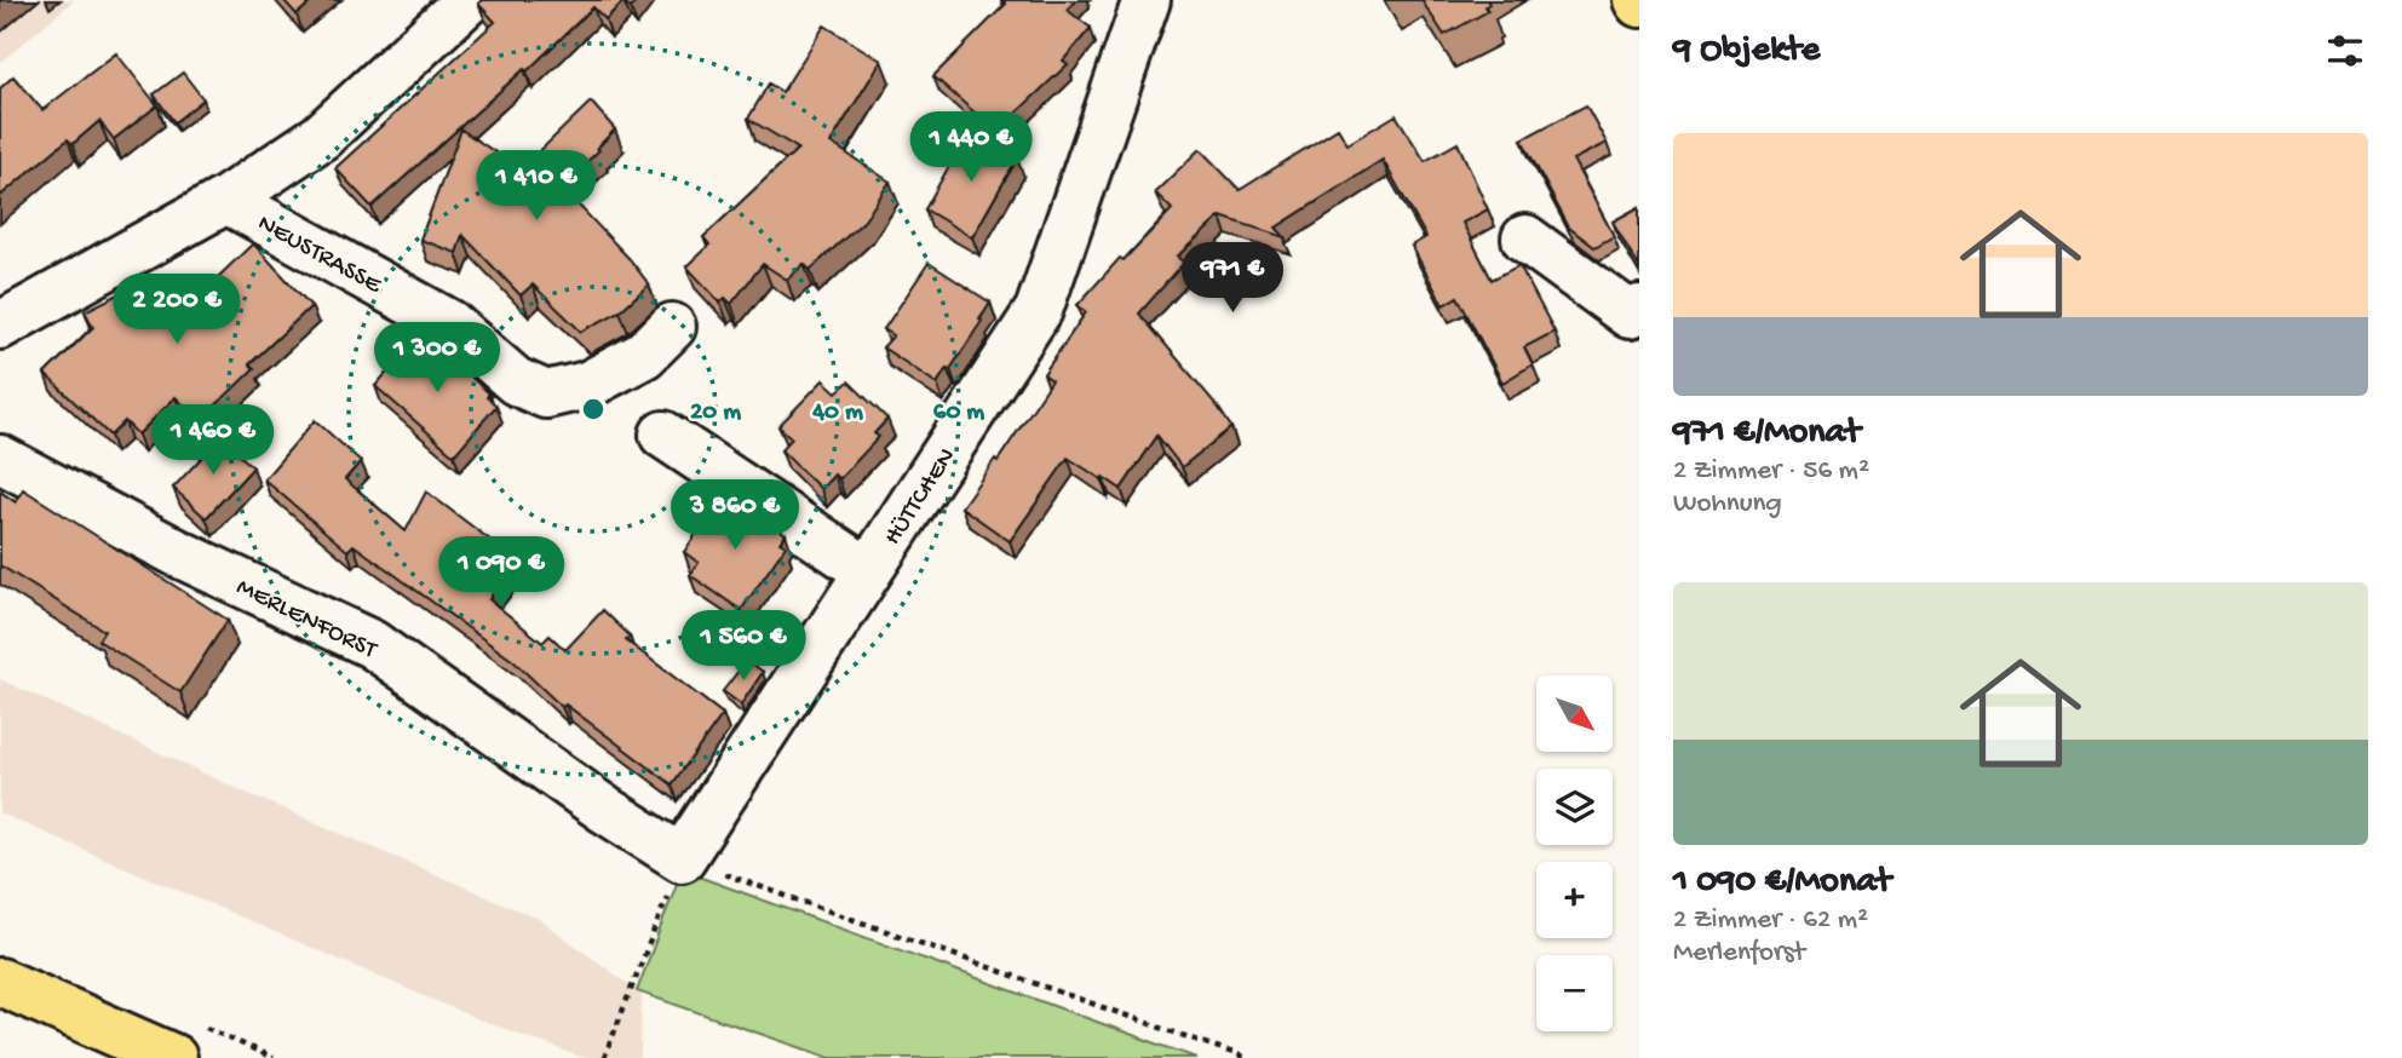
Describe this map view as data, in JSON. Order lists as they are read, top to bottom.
{
  "streets": {
    "street": ["NEUSTRASSE", "HÜTTCHEN", "MERLENFORST"]
  },
  "crossings": [
    ["HÜTTCHEN", "MERLENFORST"]
  ],
  "north": "bottom right",
  "page": {
    "heading": "9 Objekte",
    "list": [
      {
        "name": "971 €/Monat",
        "note": "2 Zimmer · 56 m² · Wohnung"
      },
      {
        "name": "1 090 €/Monat",
        "note": "2 Zimmer · 62 m² · Merlenforst"
      }
    ],
    "price": [
      "1 440 €",
      "1 410 €",
      "971 €",
      "2 200 €",
      "1 300 €",
      "1 460 €",
      "3 860 €",
      "1 090 €",
      "1 560 €"
    ],
    "map_buttons": ["+", "−"]
  },
  "rings": ["20 m", "40 m", "60 m"]
}
